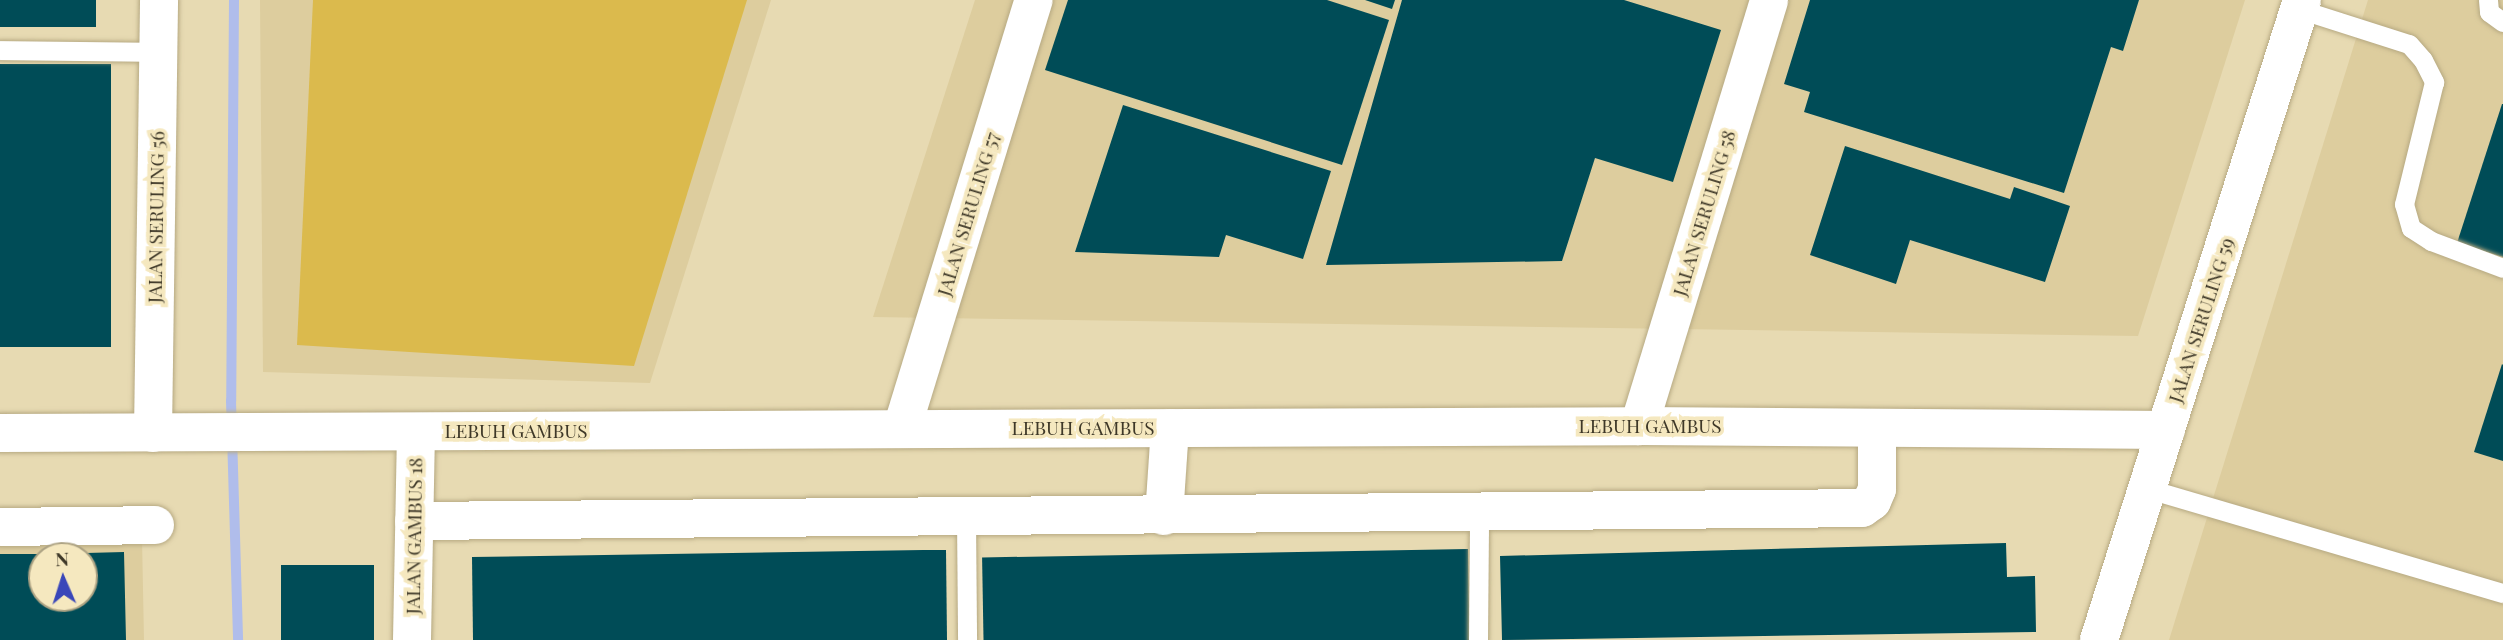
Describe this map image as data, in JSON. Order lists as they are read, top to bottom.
{
  "streets": {
    "street": [
      "JALAN SERULING 58",
      "JALAN SERULING 57",
      "JALAN SERULING 56",
      "JALAN SERULING 59",
      "LEBUH GAMBUS",
      "JALAN GAMBUS 18"
    ]
  },
  "crossings": [
    ["JALAN SERULING 58", "LEBUH GAMBUS"],
    ["JALAN SERULING 57", "LEBUH GAMBUS"],
    ["JALAN SERULING 56", "LEBUH GAMBUS"],
    ["JALAN SERULING 59", "LEBUH GAMBUS"],
    ["LEBUH GAMBUS", "JALAN GAMBUS 18"]
  ],
  "north": "top"
}
